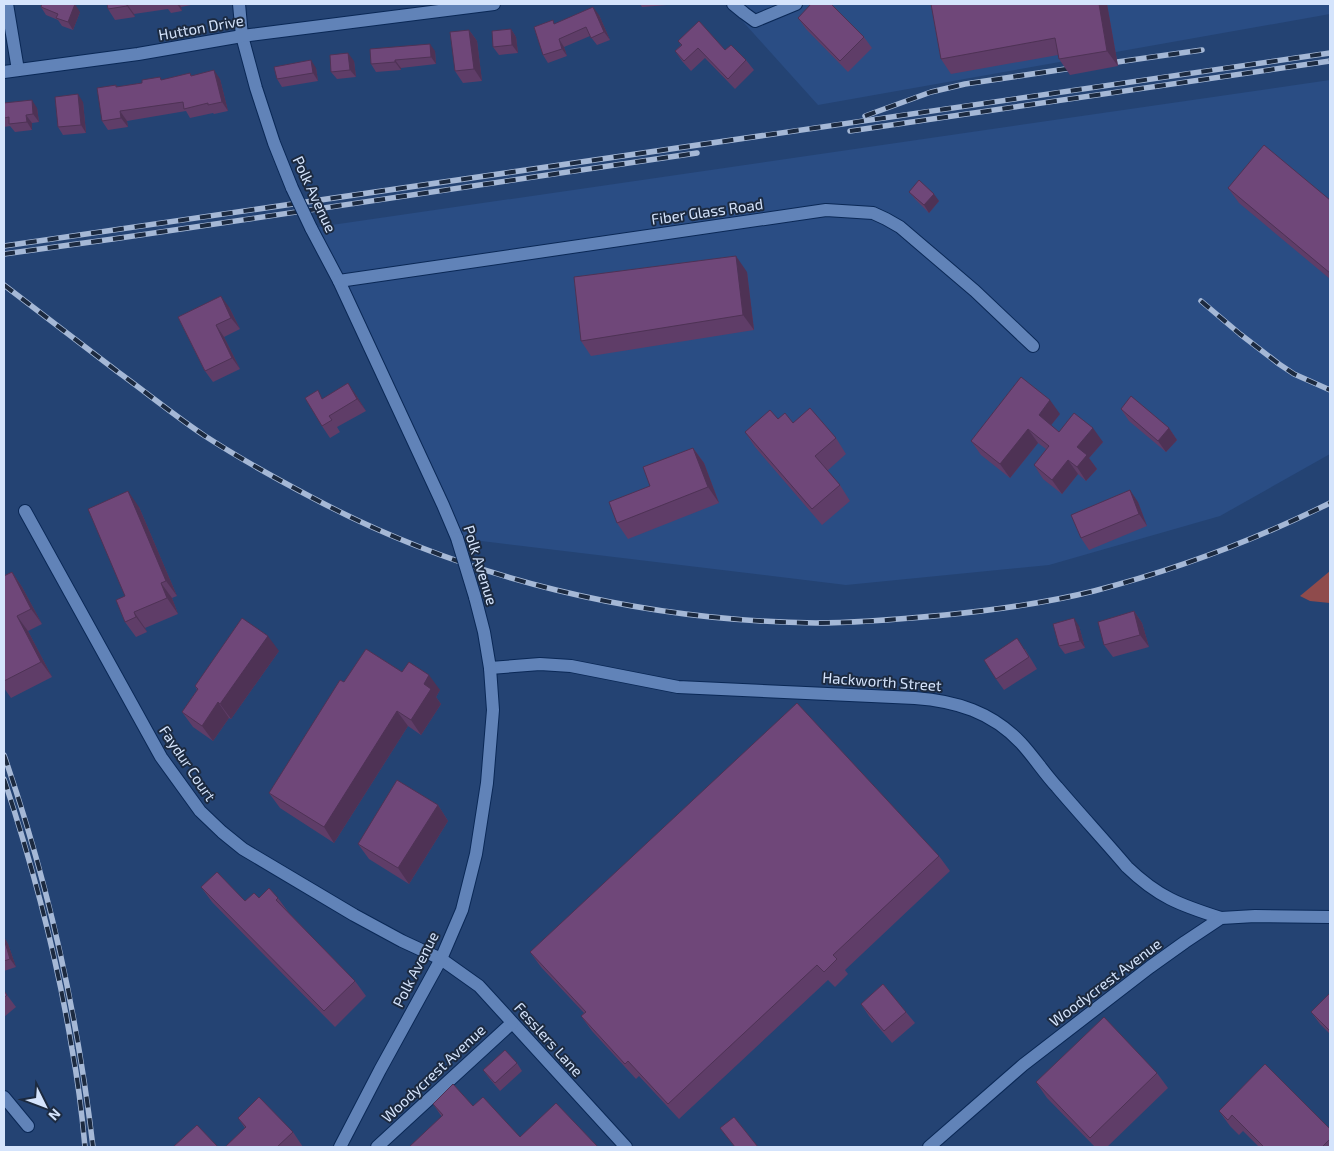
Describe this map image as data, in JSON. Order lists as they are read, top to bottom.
{
  "streets": {
    "street": [
      "Hutton Drive",
      "Polk Avenue",
      "Fiber Glass Road",
      "Hackworth Street",
      "Faydur Court",
      "Woodycrest Avenue",
      "Fesslers Lane"
    ]
  },
  "crossings": [
    ["Hutton Drive", "Polk Avenue"],
    ["Polk Avenue", "Fiber Glass Road"],
    ["Polk Avenue", "Hackworth Street"],
    ["Polk Avenue", "Faydur Court"],
    ["Polk Avenue", "Fesslers Lane"],
    ["Hackworth Street", "Woodycrest Avenue"],
    ["Faydur Court", "Fesslers Lane"],
    ["Woodycrest Avenue", "Fesslers Lane"]
  ],
  "north": "bottom right"
}
